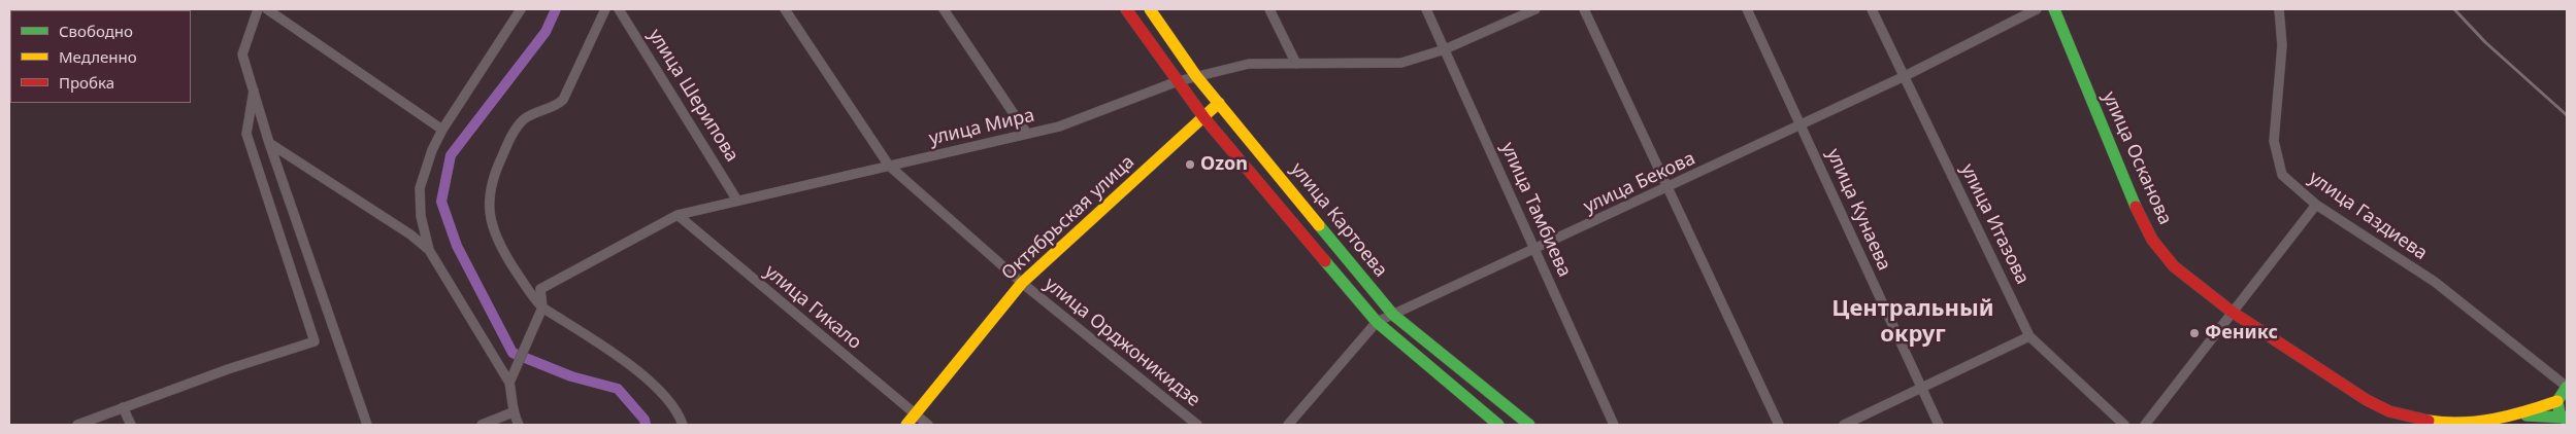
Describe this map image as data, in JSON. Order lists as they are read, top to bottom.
{
  "streets": {
    "main road": ["улица Осканова", "Октябрьская улица", "улица Картоева"],
    "street": [
      "улица Шерипова",
      "улица Мира",
      "улица Бекова",
      "улица Тамбиева",
      "улица Кунаева",
      "улица Газдиева",
      "улица Итазова",
      "улица Гикало",
      "улица Орджоникидзе"
    ]
  },
  "crossings": [
    ["улица Шерипова", "улица Мира"],
    ["улица Мира", "улица Тамбиева"],
    ["улица Мира", "улица Картоева"],
    ["улица Мира", "улица Гикало"],
    ["улица Мира", "улица Орджоникидзе"],
    ["улица Бекова", "улица Тамбиева"],
    ["улица Бекова", "улица Кунаева"],
    ["улица Бекова", "улица Картоева"],
    ["улица Бекова", "улица Итазова"],
    ["Октябрьская улица", "улица Картоева"],
    ["Октябрьская улица", "улица Гикало"],
    ["Октябрьская улица", "улица Орджоникидзе"]
  ],
  "districts": ["Центральный округ"],
  "places": ["Ozon", "Феникс"],
  "legend": ["Свободно", "Медленно", "Пробка"]
}
